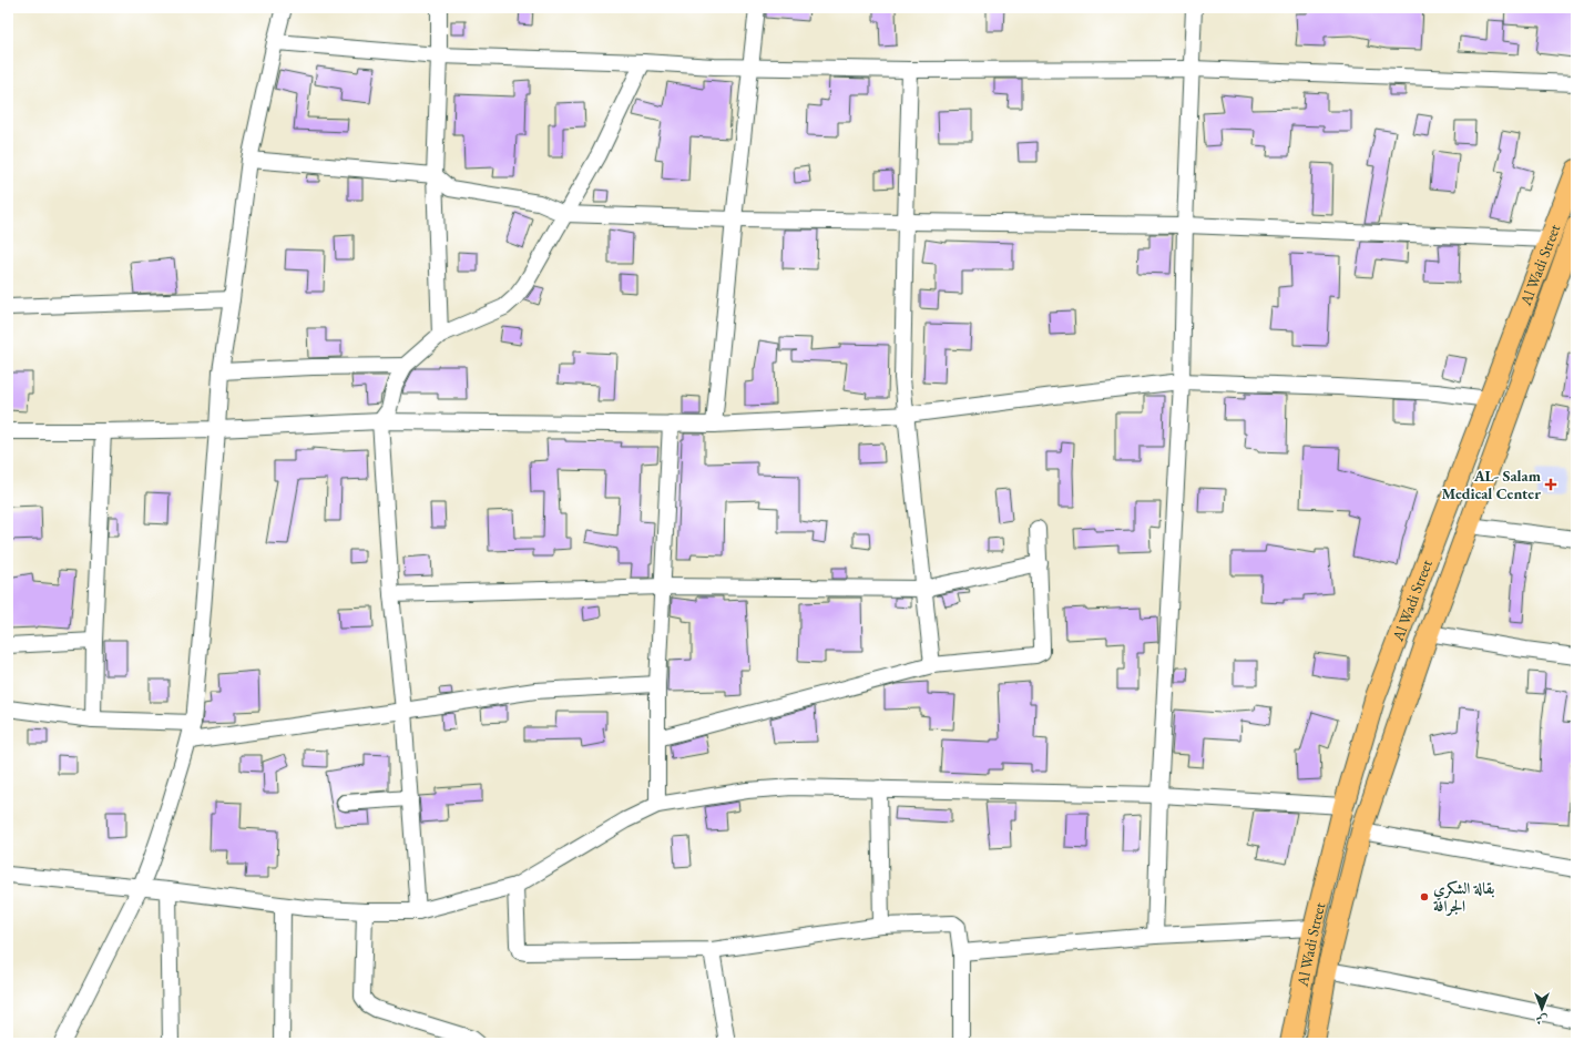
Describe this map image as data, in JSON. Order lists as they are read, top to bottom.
{
  "streets": {
    "main road": ["Al Wadi Street"]
  },
  "places": {
    "health": ["AL- Salam Medical Center"],
    "other": ["بقالة الشكري الجرافة"]
  },
  "north": "bottom"
}
